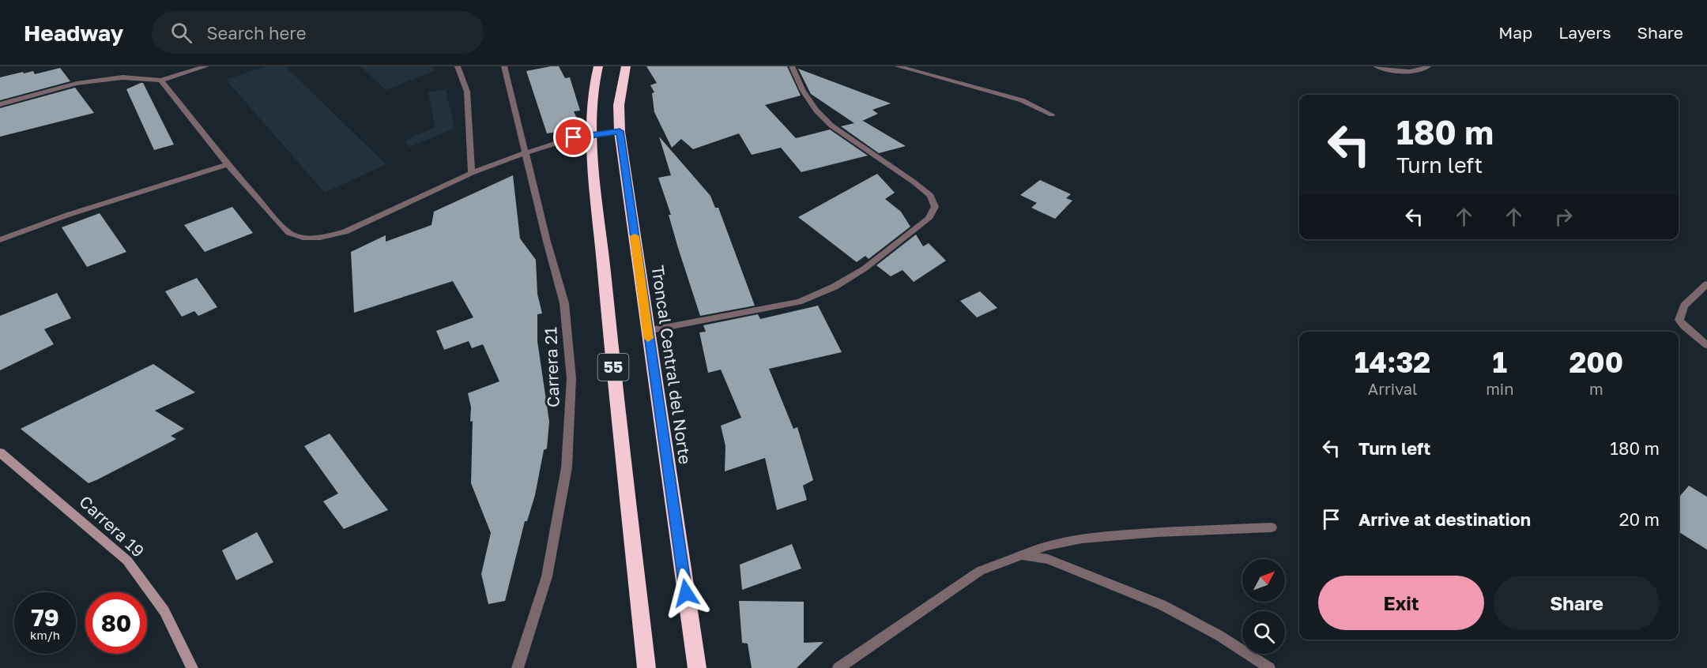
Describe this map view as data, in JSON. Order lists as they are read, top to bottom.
{
  "streets": {
    "highway": ["Troncal Central del Norte", "55"],
    "street": ["Carrera 21", "Carrera 19"]
  },
  "north": "top right",
  "page": {
    "header": "Headway",
    "search": "Search here",
    "nav": ["Map", "Layers", "Share"],
    "turn": ["180 m", "Turn left"],
    "eta": [
      "14:32",
      "Arrival",
      "1",
      "min",
      "200",
      "m"
    ],
    "list": [
      {
        "name": "Turn left",
        "value": "180 m"
      },
      {
        "name": "Arrive at destination",
        "value": "20 m"
      }
    ],
    "buttons": ["Exit", "Share"],
    "speed": "79 km/h",
    "limit": "80"
  }
}
